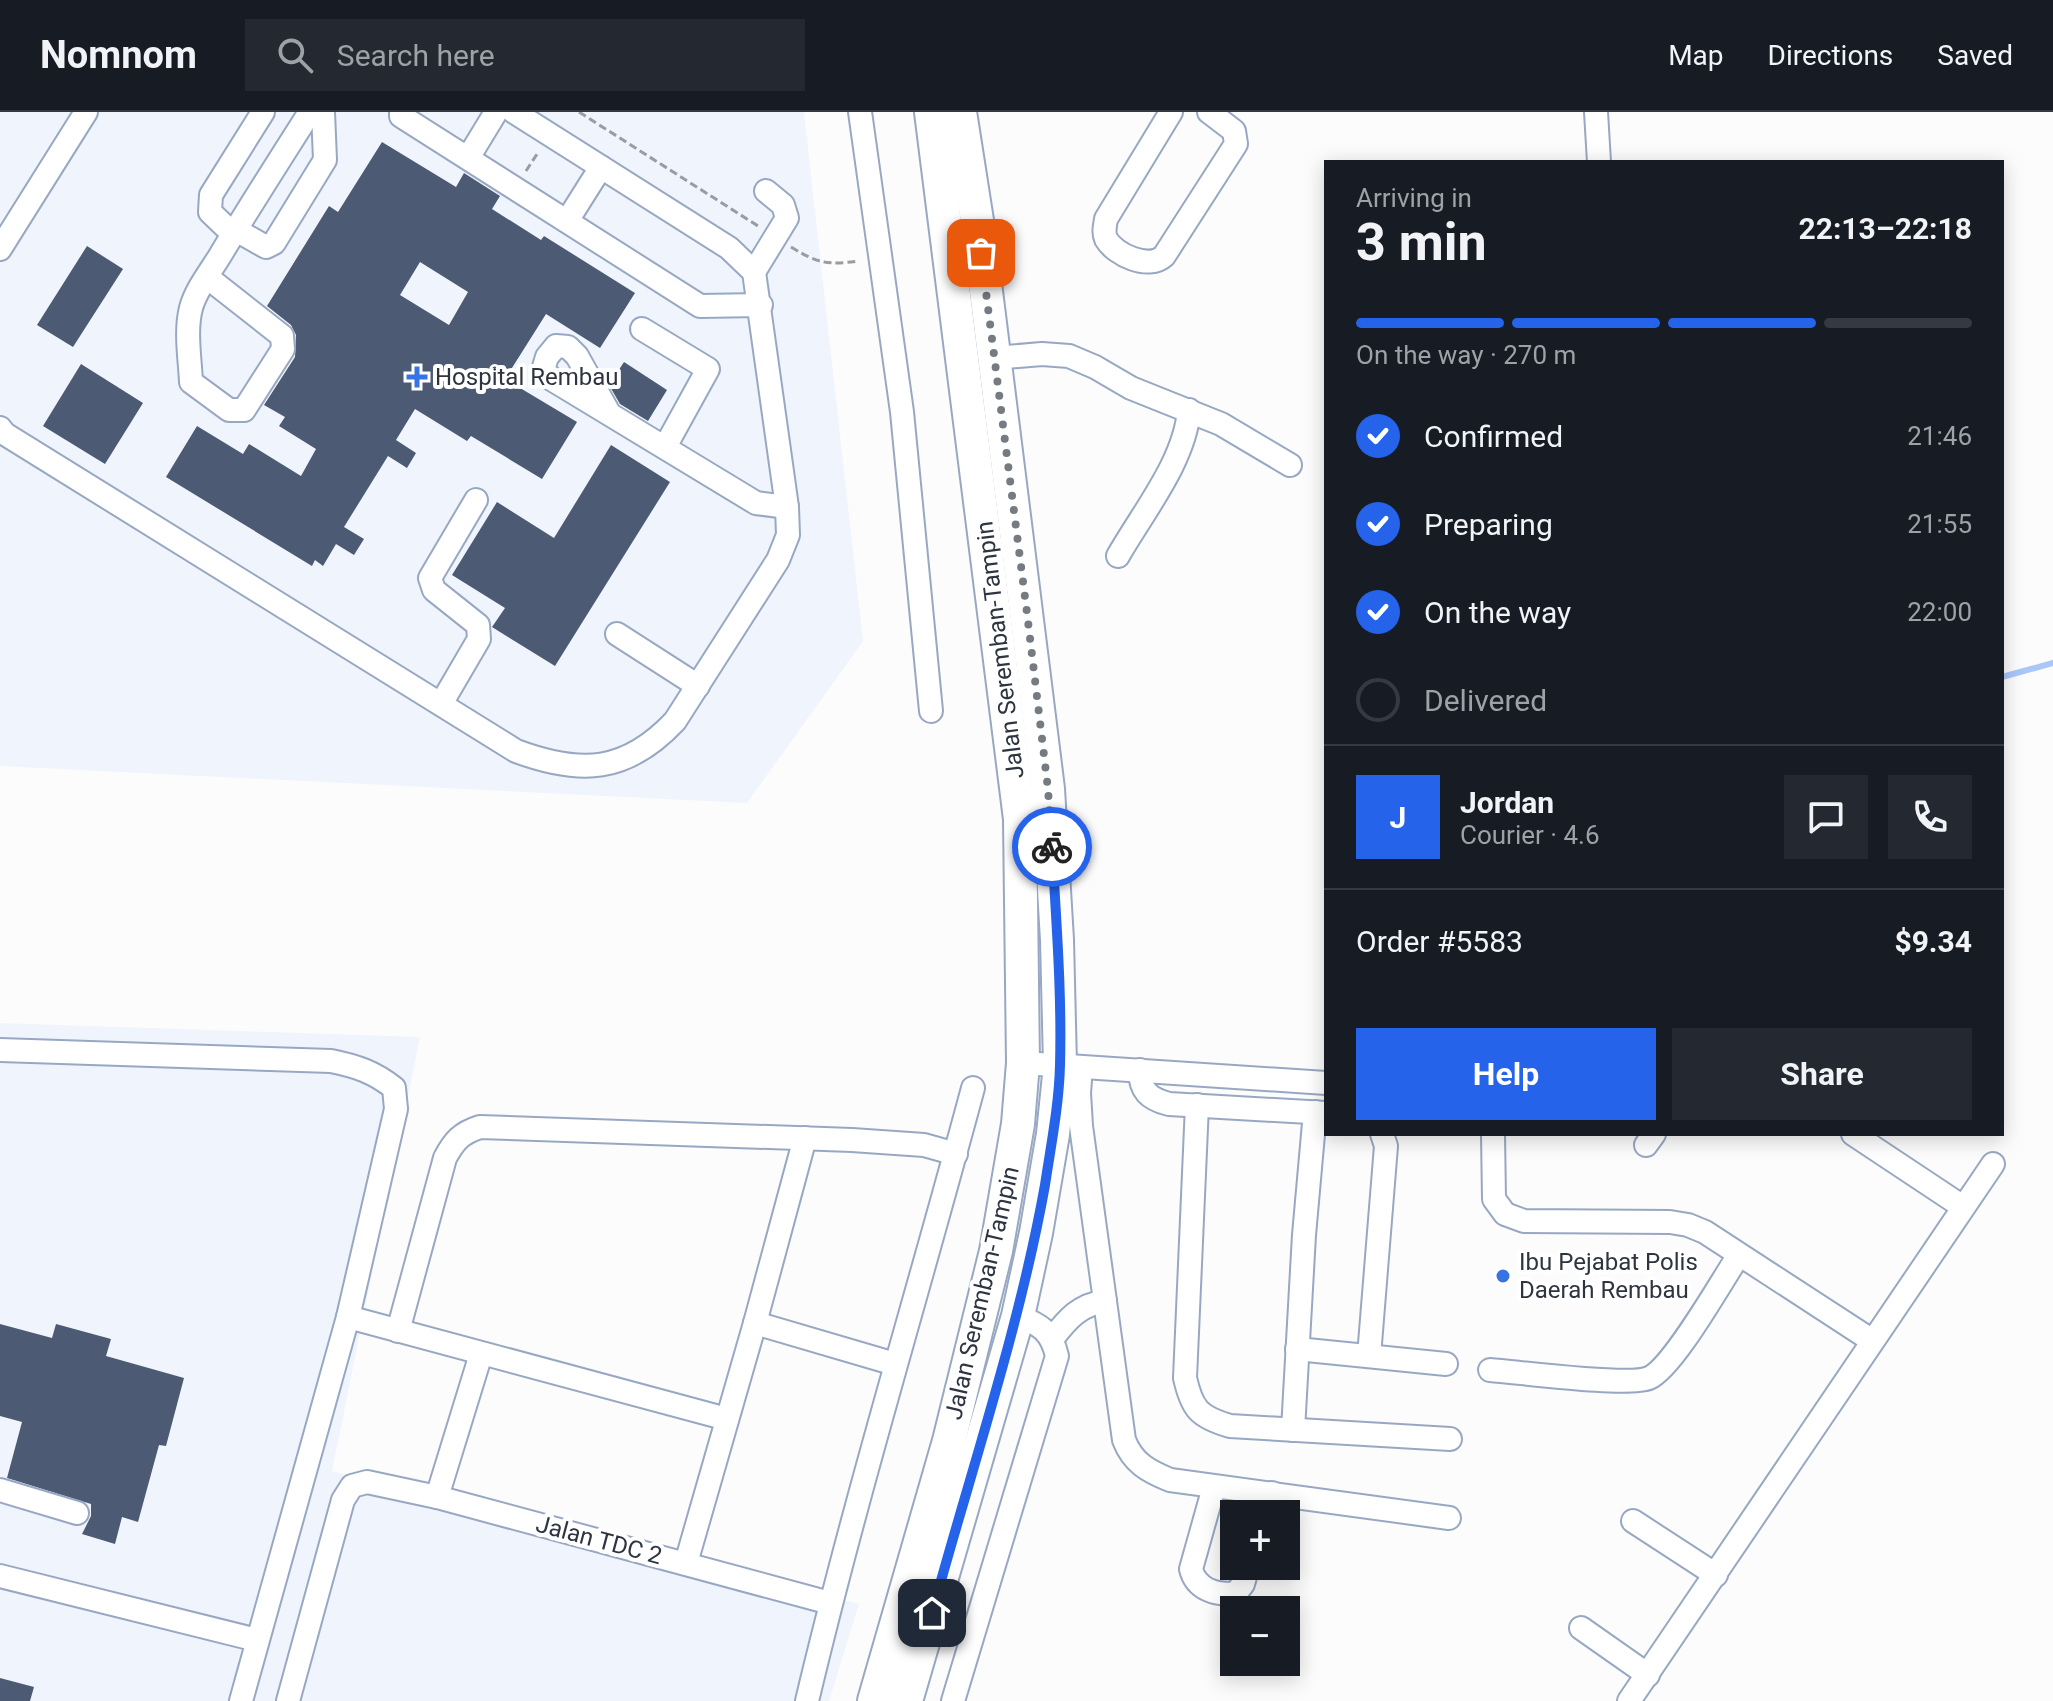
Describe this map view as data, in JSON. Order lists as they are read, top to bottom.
{
  "streets": {
    "highway": ["Jalan Seremban-Tampin"],
    "street": ["Jalan TDC 2"]
  },
  "places": {
    "health": ["Hospital Rembau"],
    "other": ["Ibu Pejabat Polis Daerah Rembau"]
  },
  "page": {
    "header": "Nomnom",
    "search": "Search here",
    "nav": ["Map", "Directions", "Saved"],
    "heading": ["3 min", "Arriving in", "22:13–22:18"],
    "panel": [
      "Jordan",
      "Courier · 4.6",
      "Order #5583",
      "$9.34"
    ],
    "bar": "On the way · 270 m",
    "list": [
      ["Confirmed", "21:46"],
      ["Preparing", "21:55"],
      ["On the way", "22:00"],
      "Delivered"
    ],
    "round": "J",
    "buttons": ["Help", "Share"],
    "map_buttons": ["+", "−"]
  }
}
